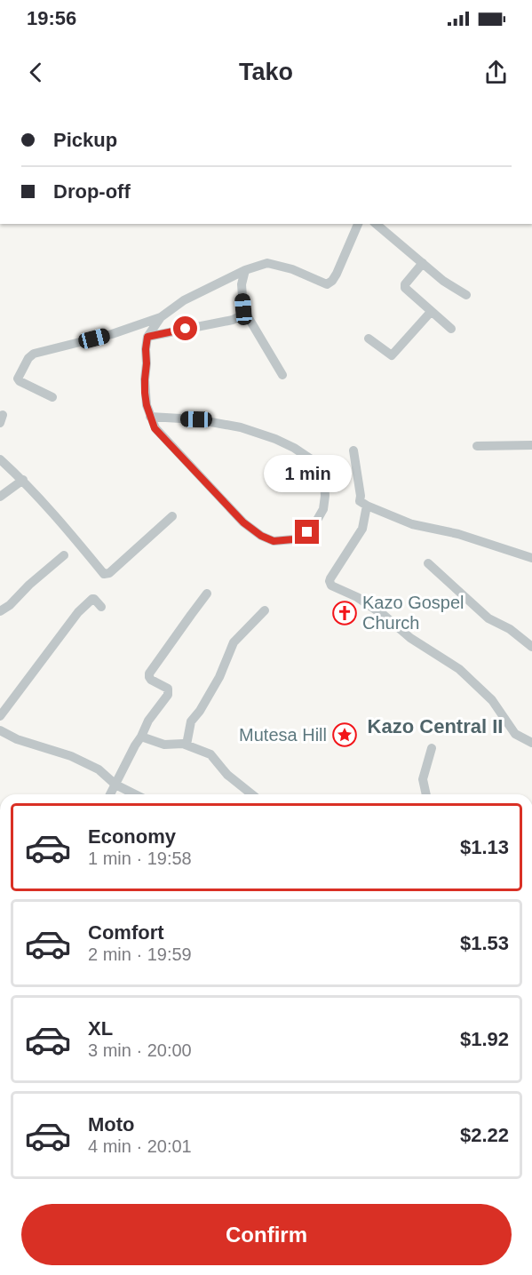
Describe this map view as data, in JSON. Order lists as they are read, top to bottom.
{
  "districts": ["Kazo Central II"],
  "places": {
    "church": ["Kazo Gospel Church"],
    "place": ["Mutesa Hill"]
  },
  "page": {
    "status": "19:56",
    "header": "Tako",
    "banner": ["Pickup", "Drop-off"],
    "bubble": "1 min",
    "list": [
      {
        "name": "Economy",
        "note": "1 min · 19:58",
        "value": "$1.13"
      },
      {
        "name": "Comfort",
        "note": "2 min · 19:59",
        "value": "$1.53"
      },
      {
        "name": "XL",
        "note": "3 min · 20:00",
        "value": "$1.92"
      },
      {
        "name": "Moto",
        "note": "4 min · 20:01",
        "value": "$2.22"
      }
    ],
    "buttons": "Confirm"
  }
}
